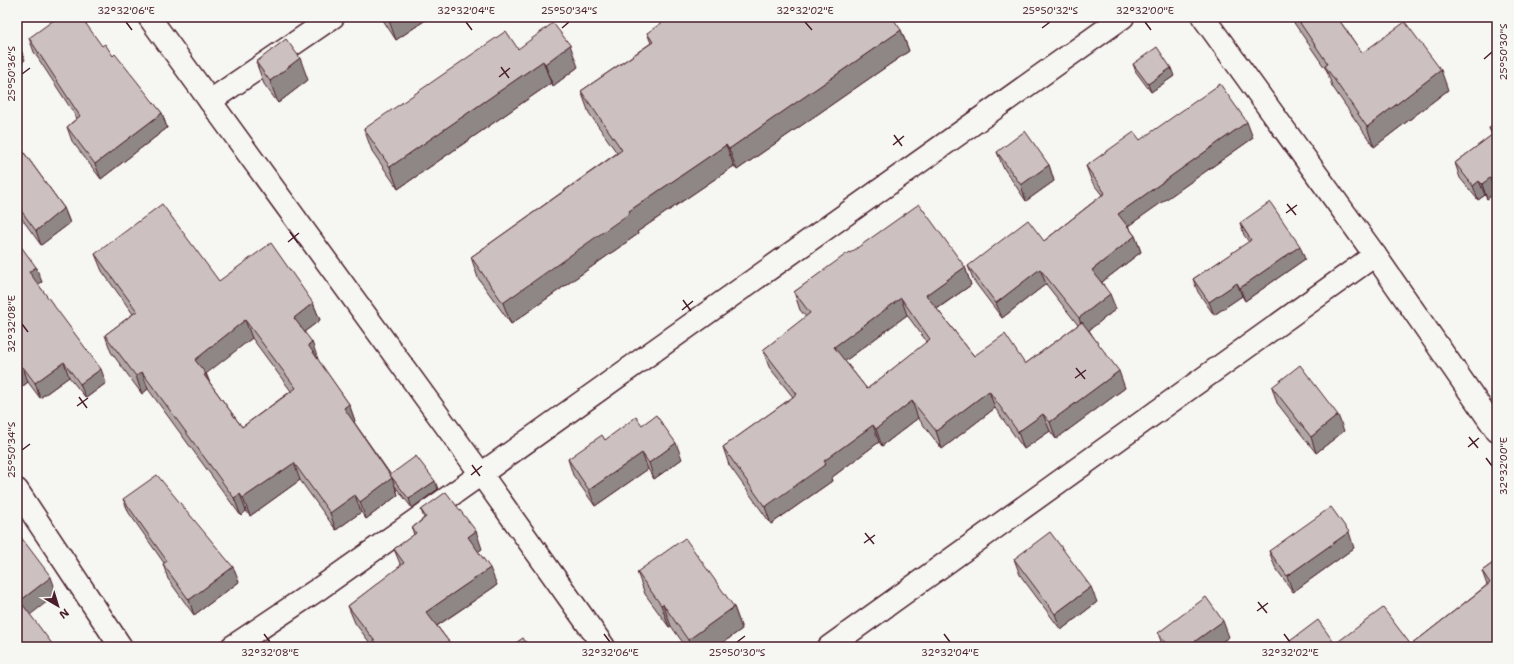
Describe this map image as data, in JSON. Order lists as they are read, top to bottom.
{
  "north": "bottom right",
  "coordinates": [
    "32°32'06\"E",
    "32°32'04\"E",
    "25°50'34\"S",
    "32°32'02\"E",
    "25°50'32\"S",
    "32°32'00\"E",
    "25°50'30\"S",
    "25°50'36\"S",
    "32°32'08\"E"
  ]
}
